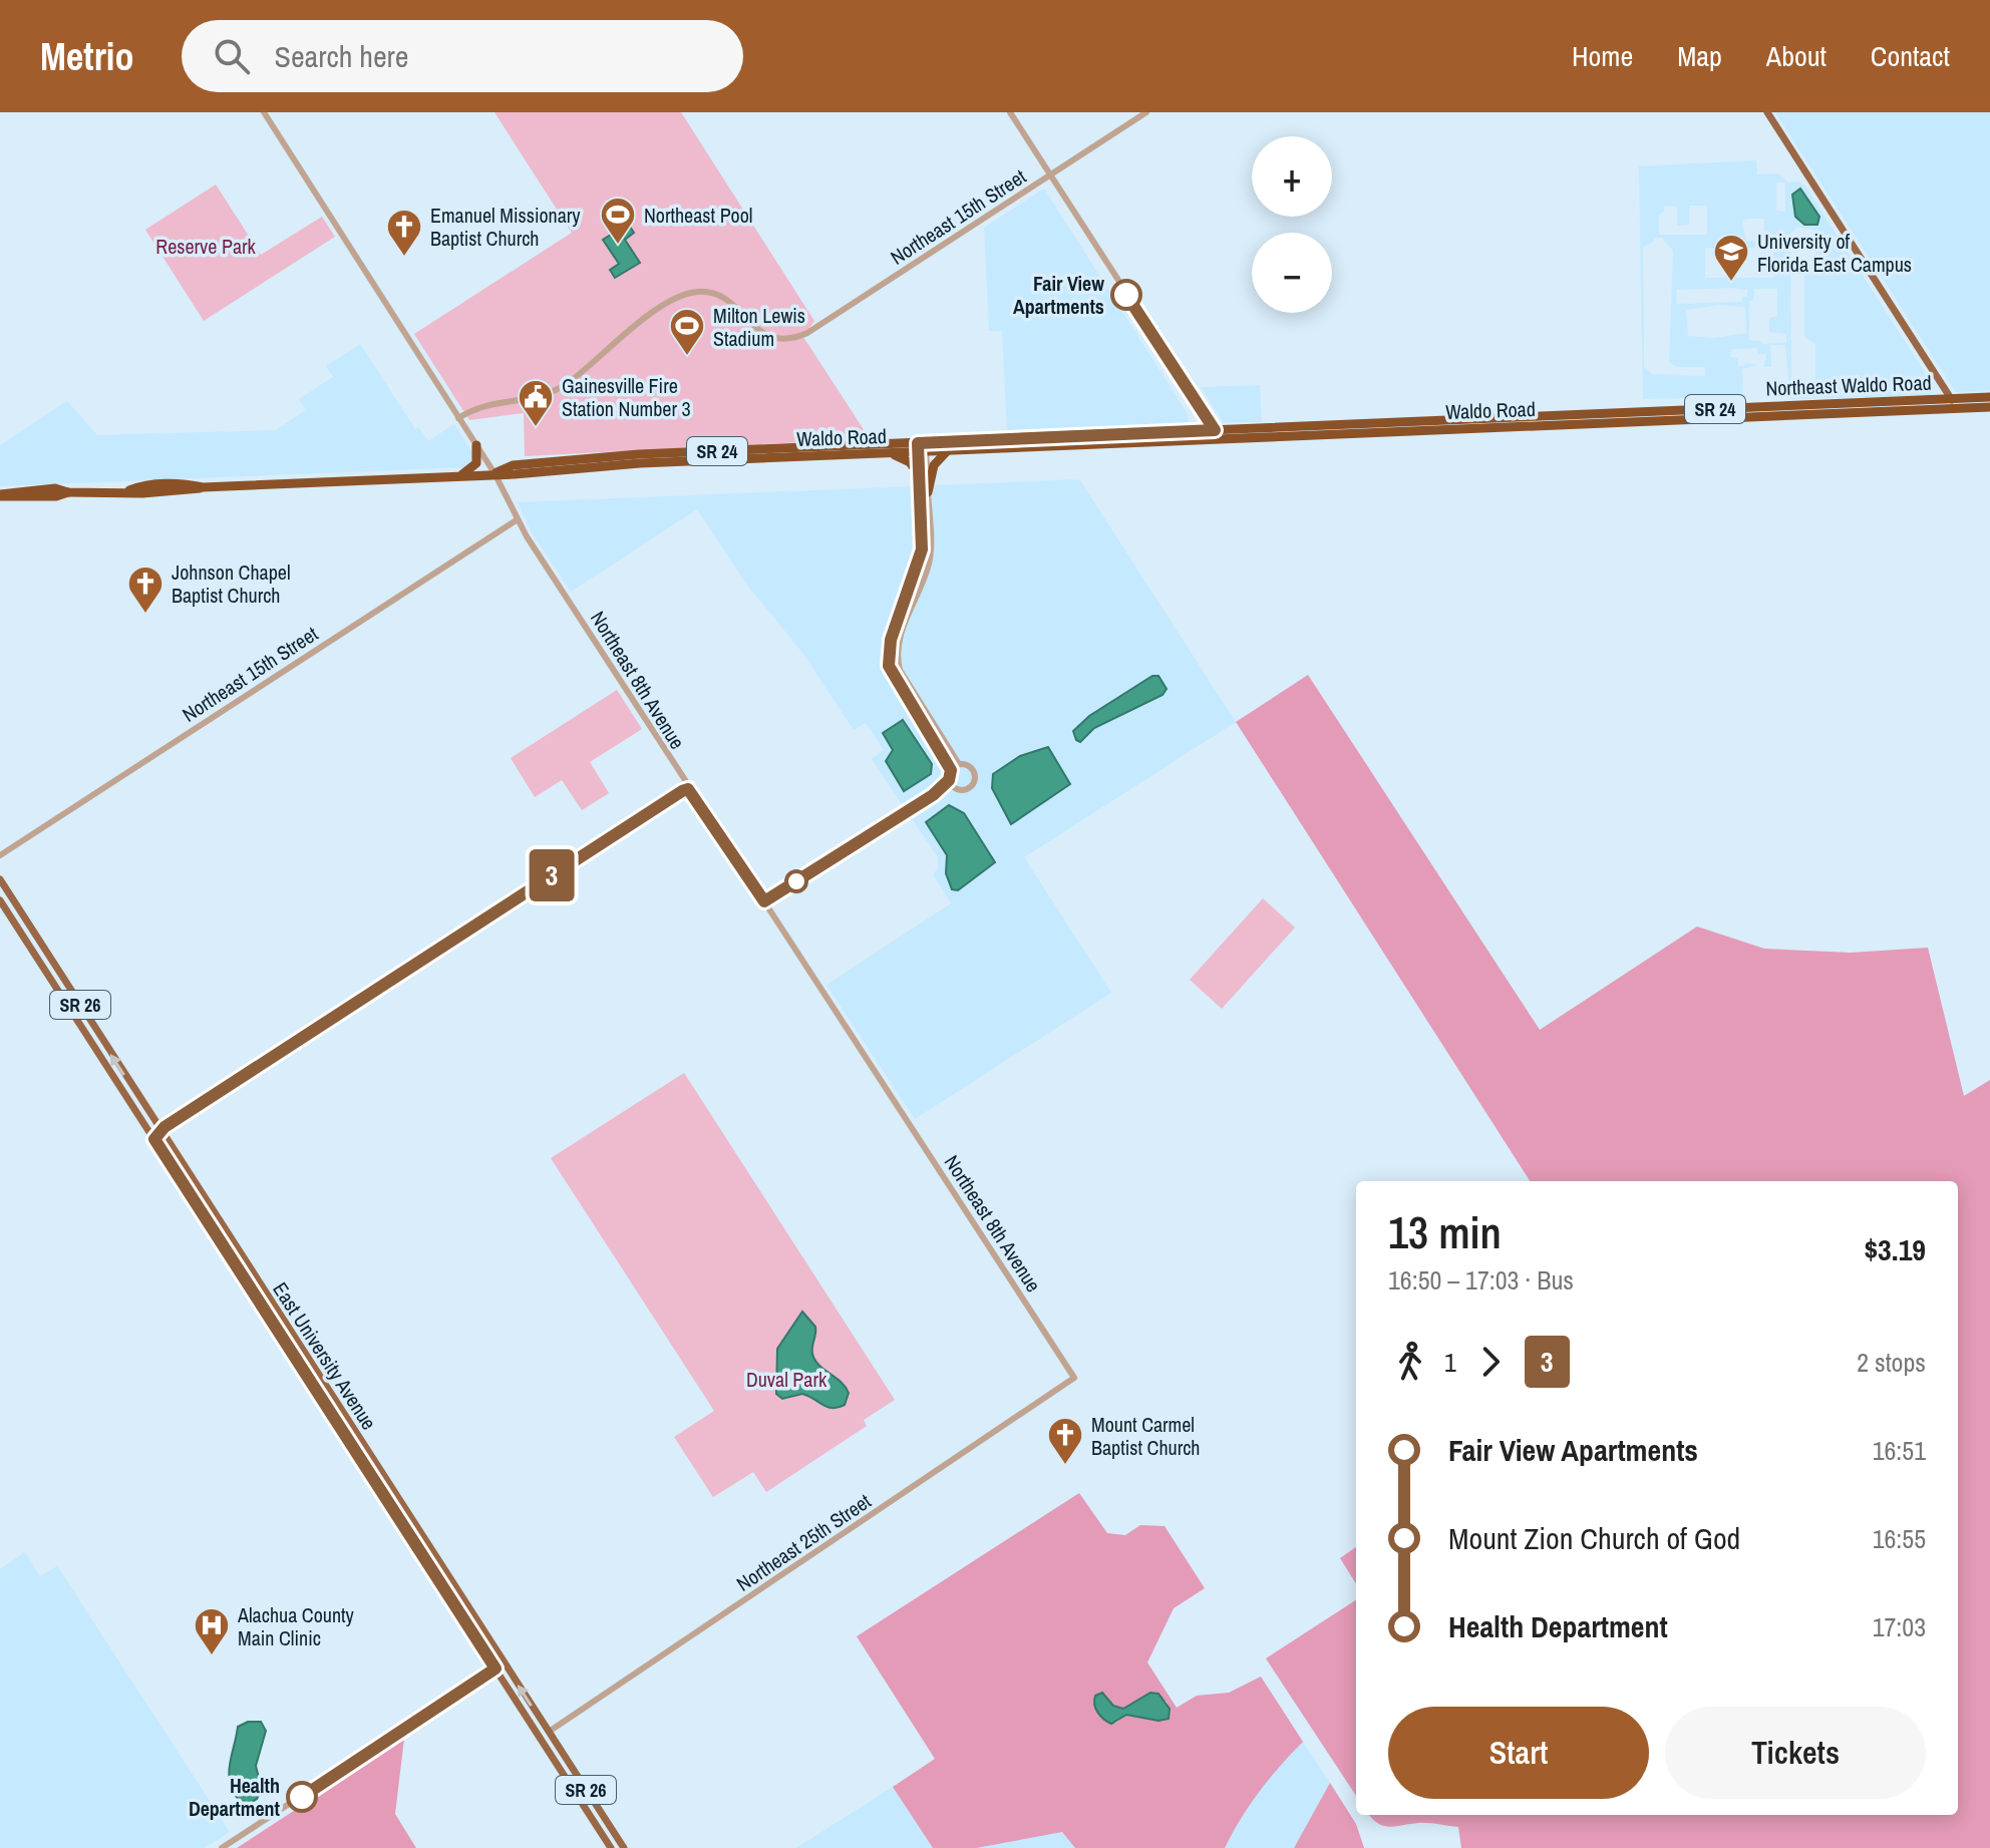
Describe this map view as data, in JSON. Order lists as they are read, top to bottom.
{
  "streets": {
    "highway": ["Northeast Waldo Road", "SR 24", "Waldo Road"],
    "main road": ["SR 26", "East University Avenue"],
    "street": ["Northeast 15th Street", "Northeast 8th Avenue", "Northeast 25th Street"]
  },
  "crossings": [
    ["Northeast 15th Street", "Northeast 8th Avenue"],
    ["Northeast Waldo Road", "SR 24"],
    ["Northeast Waldo Road", "Waldo Road"],
    ["Waldo Road", "Northeast 8th Avenue"],
    ["Northeast 8th Avenue", "Northeast 25th Street"],
    ["East University Avenue", "Northeast 25th Street"]
  ],
  "parks": ["Reserve Park", "Duval Park"],
  "places": {
    "sports": ["Northeast Pool", "Milton Lewis Stadium"],
    "church": ["Emanuel Missionary Baptist Church", "Johnson Chapel Baptist Church", "Mount Carmel Baptist Church"],
    "school or university": ["University of Florida East Campus"],
    "other": ["Fair View Apartments", "Health Department"],
    "public building": ["Gainesville Fire Station Number 3"],
    "hospital": ["Alachua County Main Clinic"]
  },
  "lines": ["bus line 3"],
  "page": {
    "header": "Metrio",
    "search": "Search here",
    "nav": [
      "Home",
      "Map",
      "About",
      "Contact"
    ],
    "on_map": "3",
    "map_buttons": ["+", "−"],
    "heading": ["13 min", "16:50 – 17:03 · Bus", "$3.19"],
    "legs": ["1", "3", "2 stops"],
    "list": [
      {
        "name": "Fair View Apartments",
        "value": "16:51"
      },
      {
        "name": "Mount Zion Church of God",
        "value": "16:55"
      },
      {
        "name": "Health Department",
        "value": "17:03"
      }
    ],
    "buttons": ["Start", "Tickets"]
  }
}
